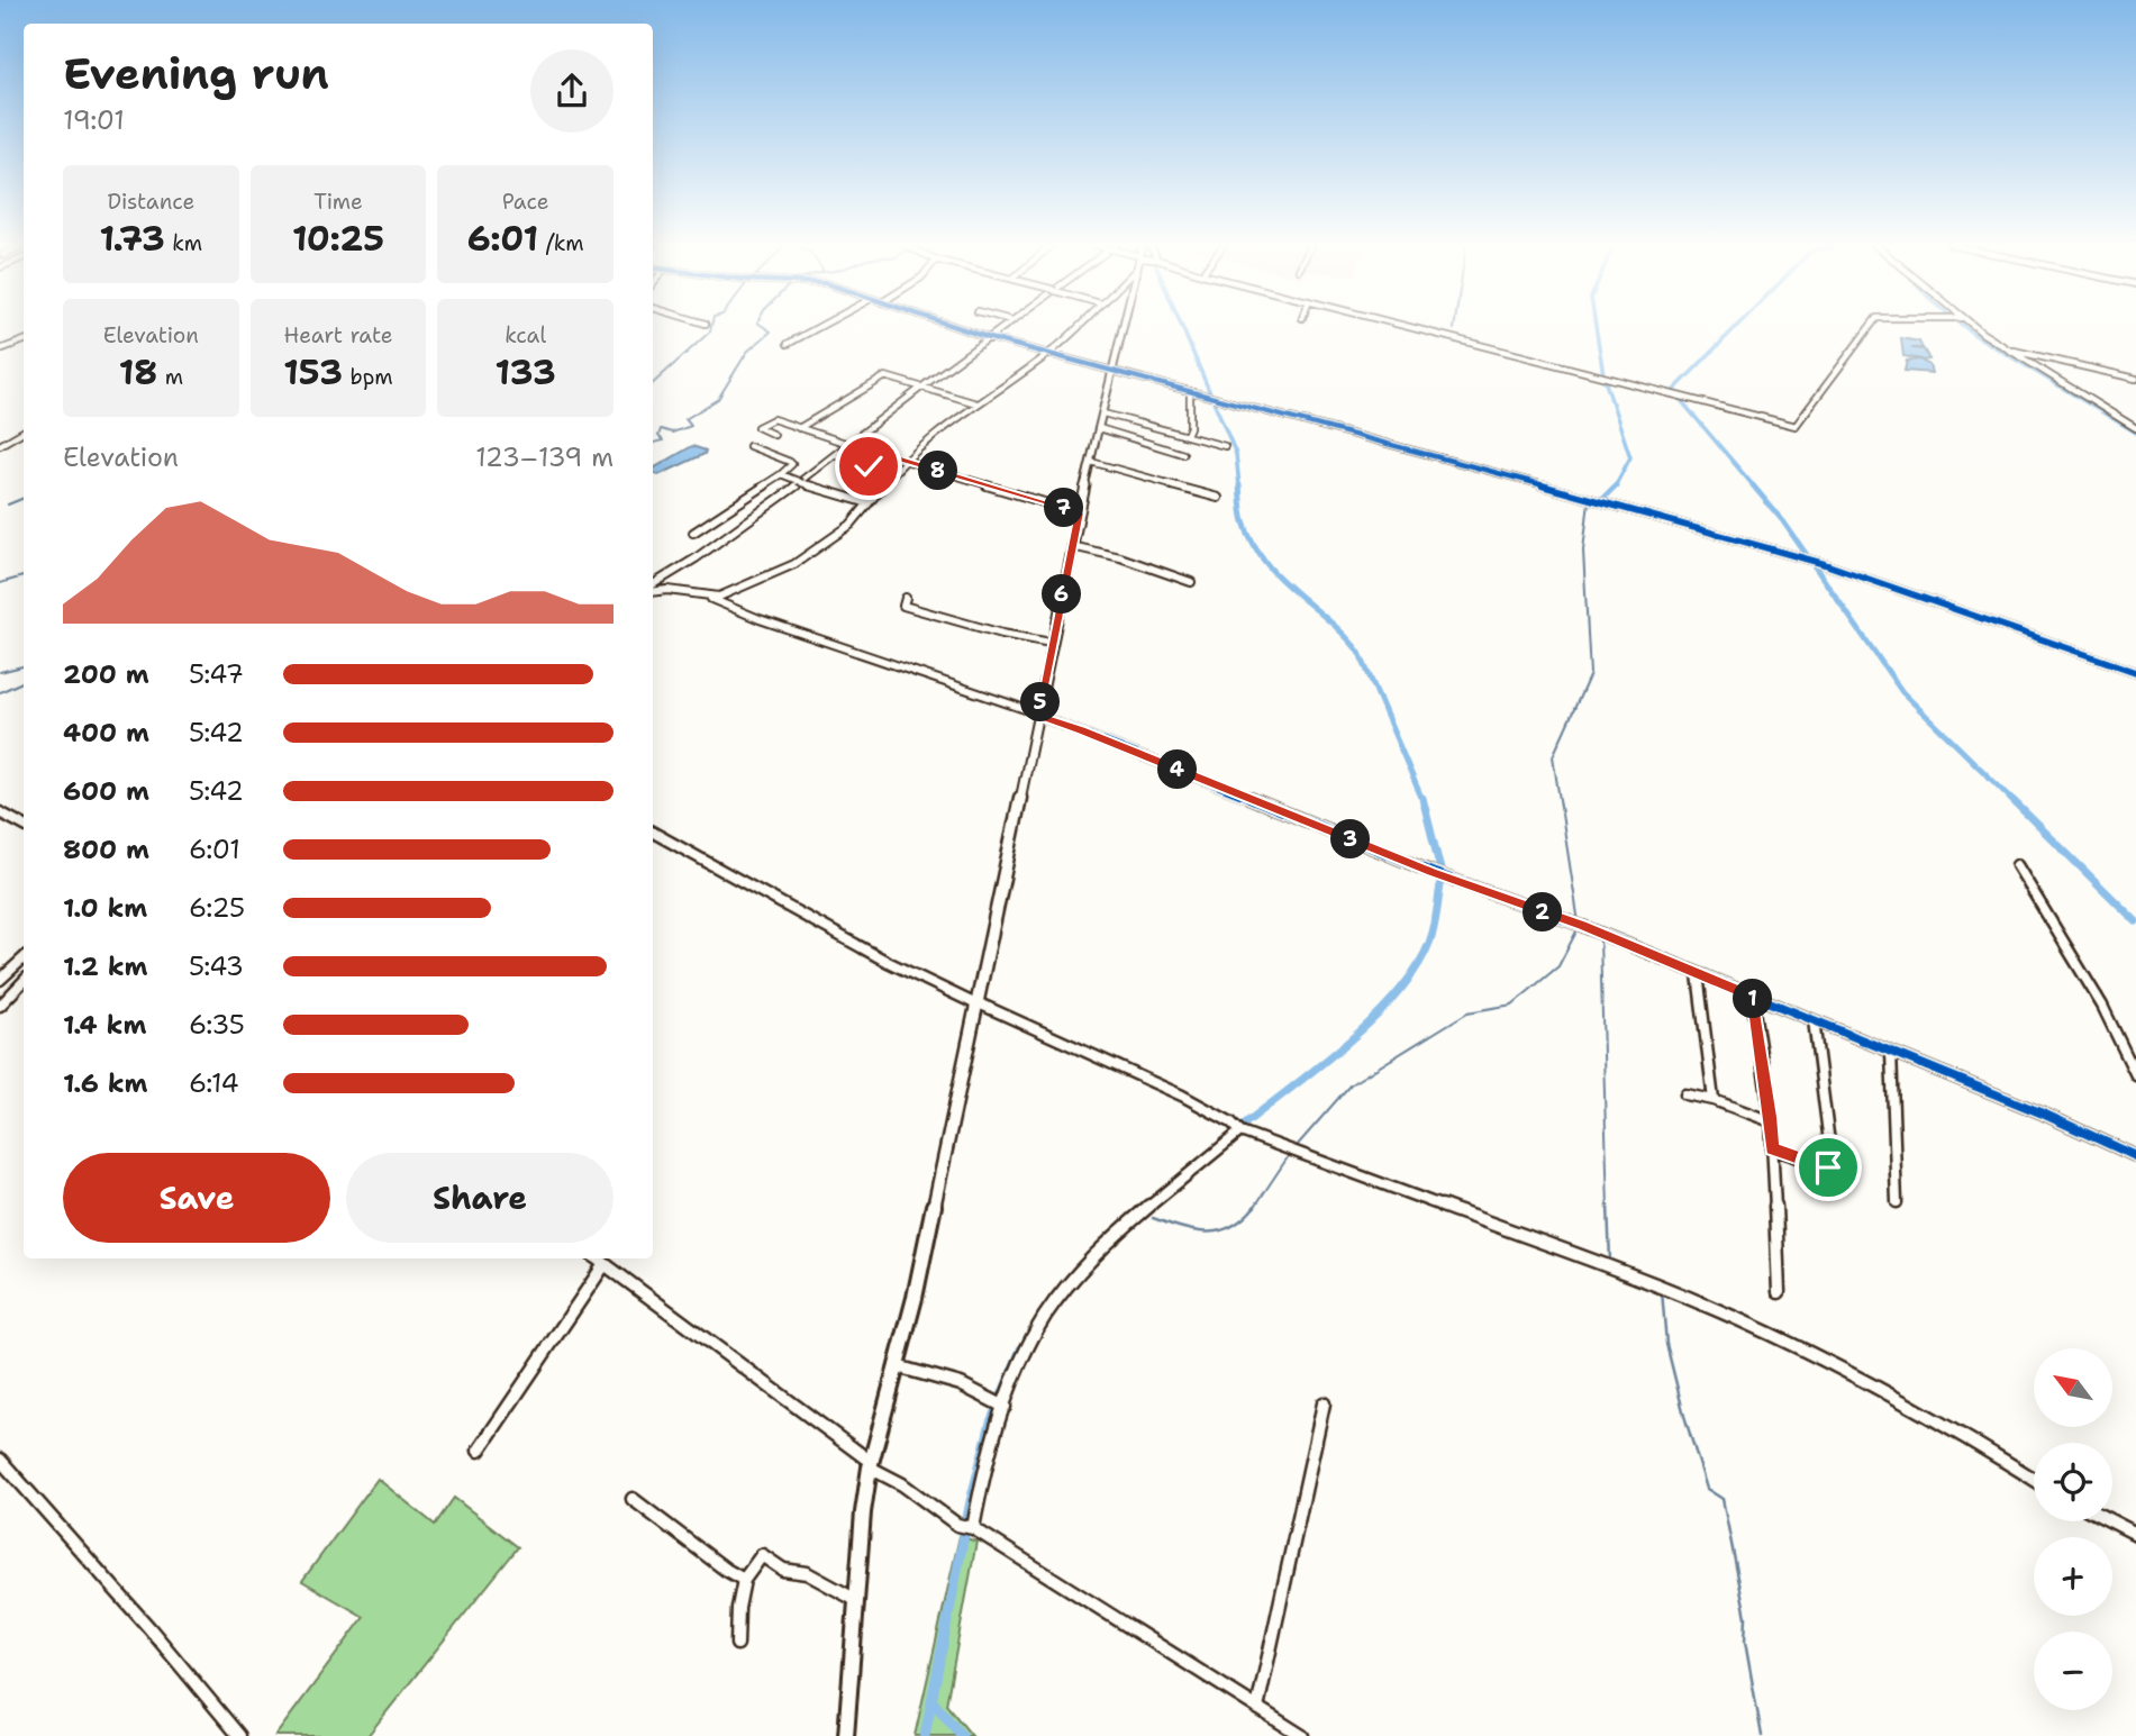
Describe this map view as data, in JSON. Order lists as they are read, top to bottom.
{
  "north": "top left",
  "page": {
    "heading": ["Evening run", "19:01"],
    "stats": [
      ["Distance", "1.73 km"],
      ["Time", "10:25"],
      ["Pace", "6:01 /km"],
      ["Elevation", "18 m"],
      ["Heart rate", "153 bpm"],
      ["kcal", "133"]
    ],
    "chart": ["Elevation", "123–139 m"],
    "pins": [
      "8",
      "7",
      "6",
      "5",
      "4",
      "3",
      "2",
      "1"
    ],
    "list": [
      {
        "name": "200 m",
        "note": "5:47"
      },
      {
        "name": "400 m",
        "note": "5:42"
      },
      {
        "name": "600 m",
        "note": "5:42"
      },
      {
        "name": "800 m",
        "note": "6:01"
      },
      {
        "name": "1.0 km",
        "note": "6:25"
      },
      {
        "name": "1.2 km",
        "note": "5:43"
      },
      {
        "name": "1.4 km",
        "note": "6:35"
      },
      {
        "name": "1.6 km",
        "note": "6:14"
      }
    ],
    "buttons": ["Save", "Share"],
    "map_buttons": ["+", "−"]
  }
}
